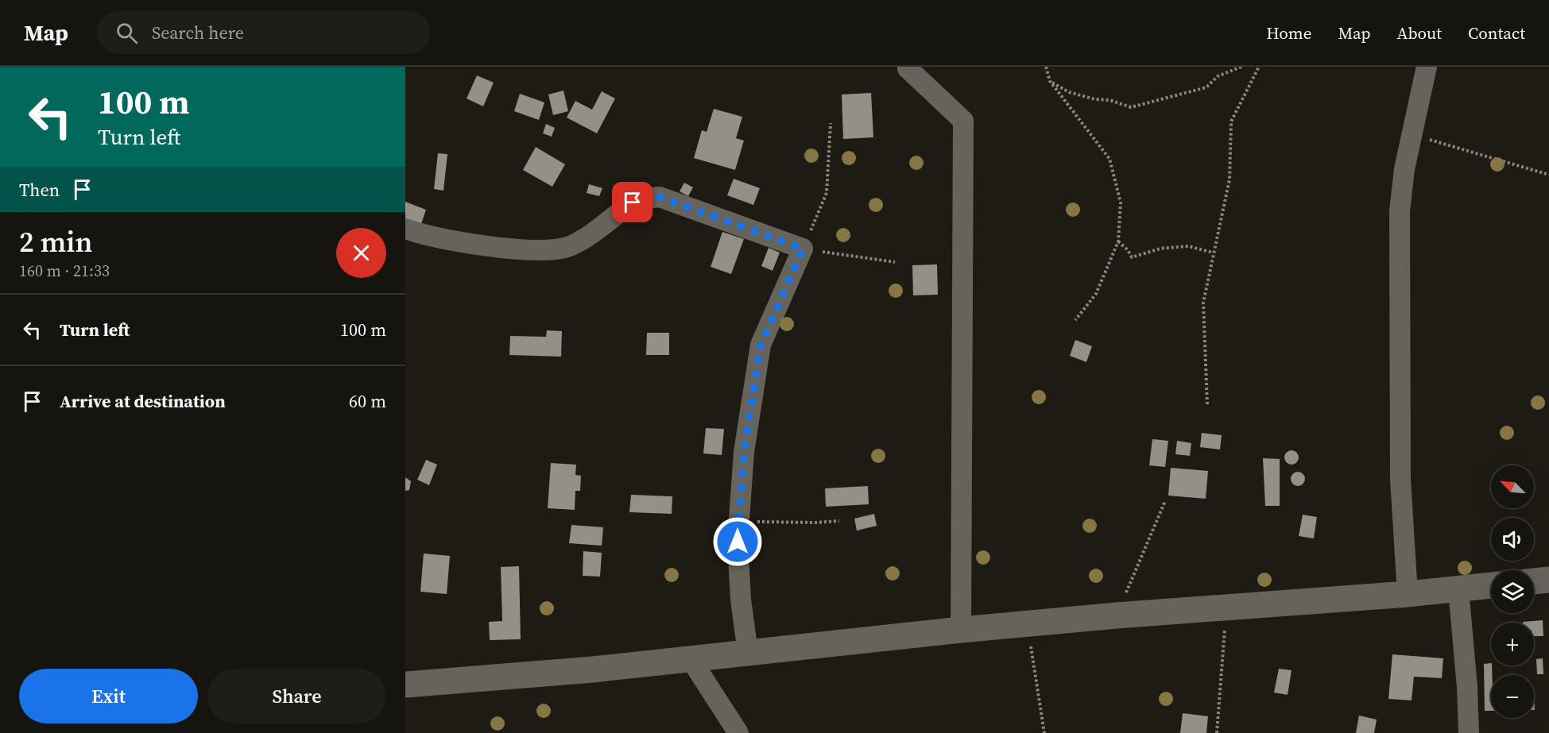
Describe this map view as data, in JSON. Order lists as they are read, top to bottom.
{
  "north": "top left",
  "page": {
    "header": "Map",
    "search": "Search here",
    "nav": [
      "Home",
      "Map",
      "About",
      "Contact"
    ],
    "turn": ["100 m", "Turn left"],
    "then": "Then",
    "heading": ["2 min", "160 m · 21:33"],
    "list": [
      {
        "name": "Turn left",
        "value": "100 m"
      },
      {
        "name": "Arrive at destination",
        "value": "60 m"
      }
    ],
    "map_buttons": ["+", "−"],
    "buttons": ["Exit", "Share"]
  }
}
